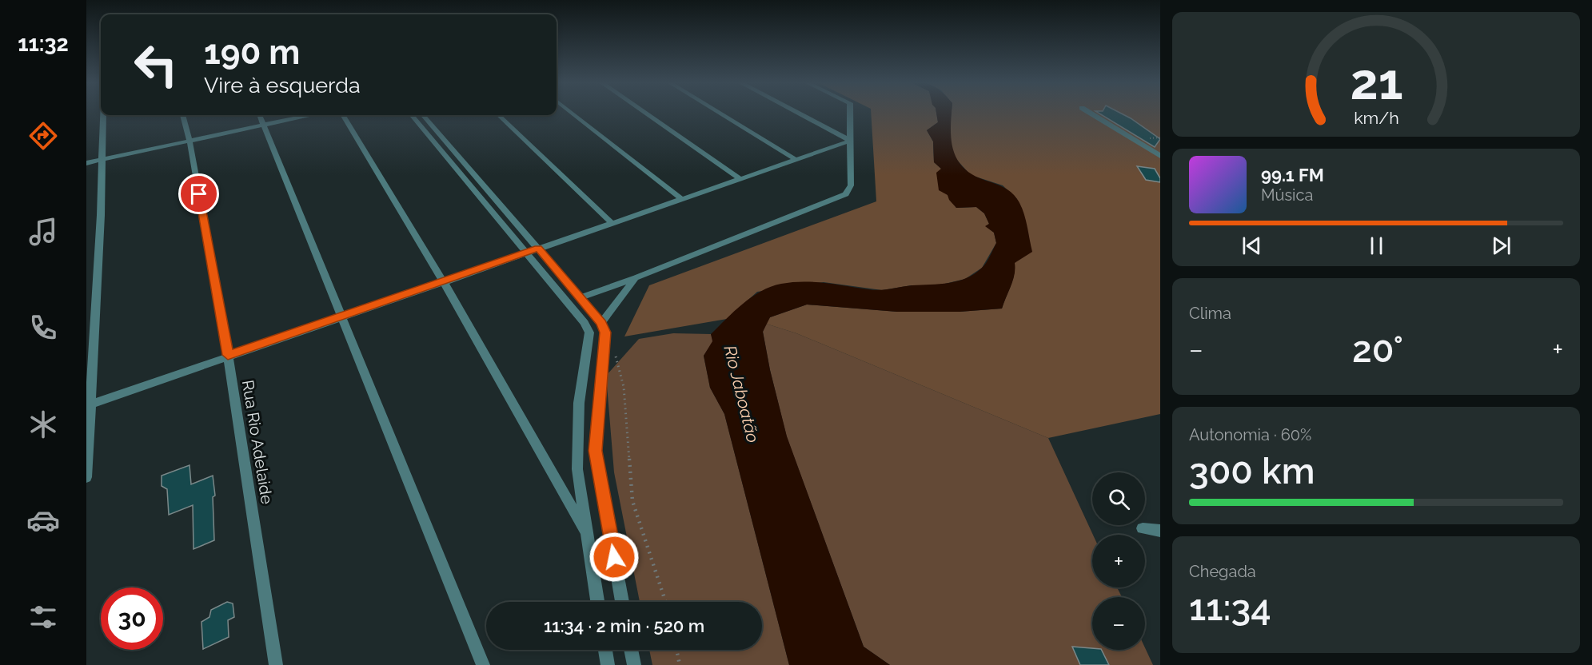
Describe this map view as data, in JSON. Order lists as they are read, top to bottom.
{
  "streets": {
    "street": ["Rua Rio Adelaide"]
  },
  "water": ["Rio Jaboatão"],
  "page": {
    "tabs": "11:32",
    "turn": ["190 m", "Vire à esquerda"],
    "song": ["99.1 FM", "Música"],
    "tile": [
      "Clima",
      ["Autonomia · 60%", "300 km"],
      ["Chegada", "11:34"]
    ],
    "heat": ["−", "20°", "+"],
    "map_buttons": ["+", "−"],
    "limit": "30",
    "trip": "11:34 · 2 min · 520 m",
    "gauge": ["21", "km/h"]
  }
}
